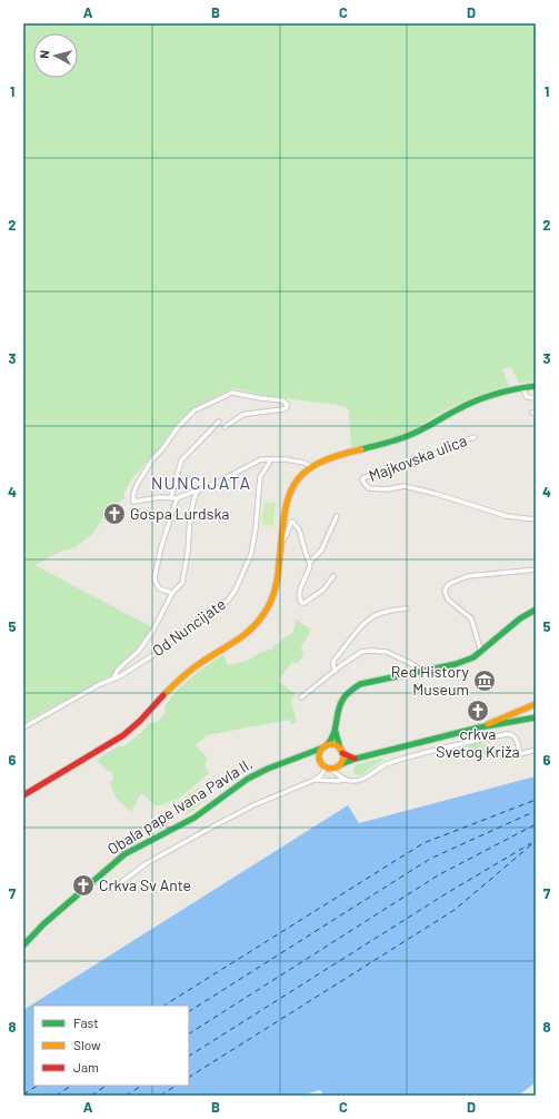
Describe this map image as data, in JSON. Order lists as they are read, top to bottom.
{
  "streets": {
    "main road": ["Obala pape Ivana Pavla II."],
    "street": ["Majkovska ulica", "Od Nuncijate"]
  },
  "districts": ["NUNCIJATA"],
  "places": {
    "church": ["Gospa Lurdska", "crkva Svetog Križa", "Crkva Sv Ante"],
    "museum": ["Red History Museum"]
  },
  "legend": ["Fast", "Slow", "Jam"],
  "north": "left",
  "grid": {
    "columns": [
      "A",
      "B",
      "C",
      "D"
    ],
    "rows": [
      "1",
      "2",
      "3",
      "4",
      "5",
      "6",
      "7",
      "8"
    ]
  }
}
